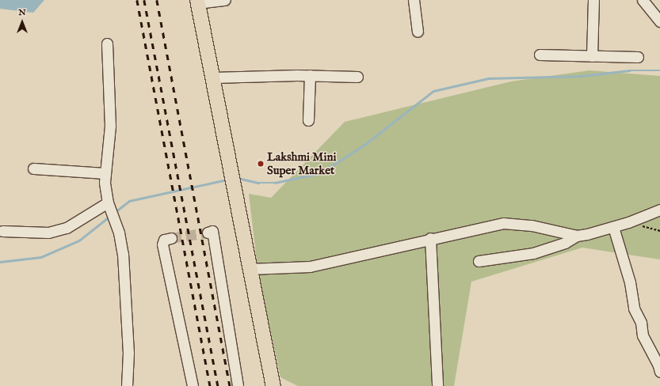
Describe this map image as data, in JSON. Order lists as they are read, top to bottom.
{
  "places": ["Lakshmi Mini Super Market"],
  "north": "top"
}
